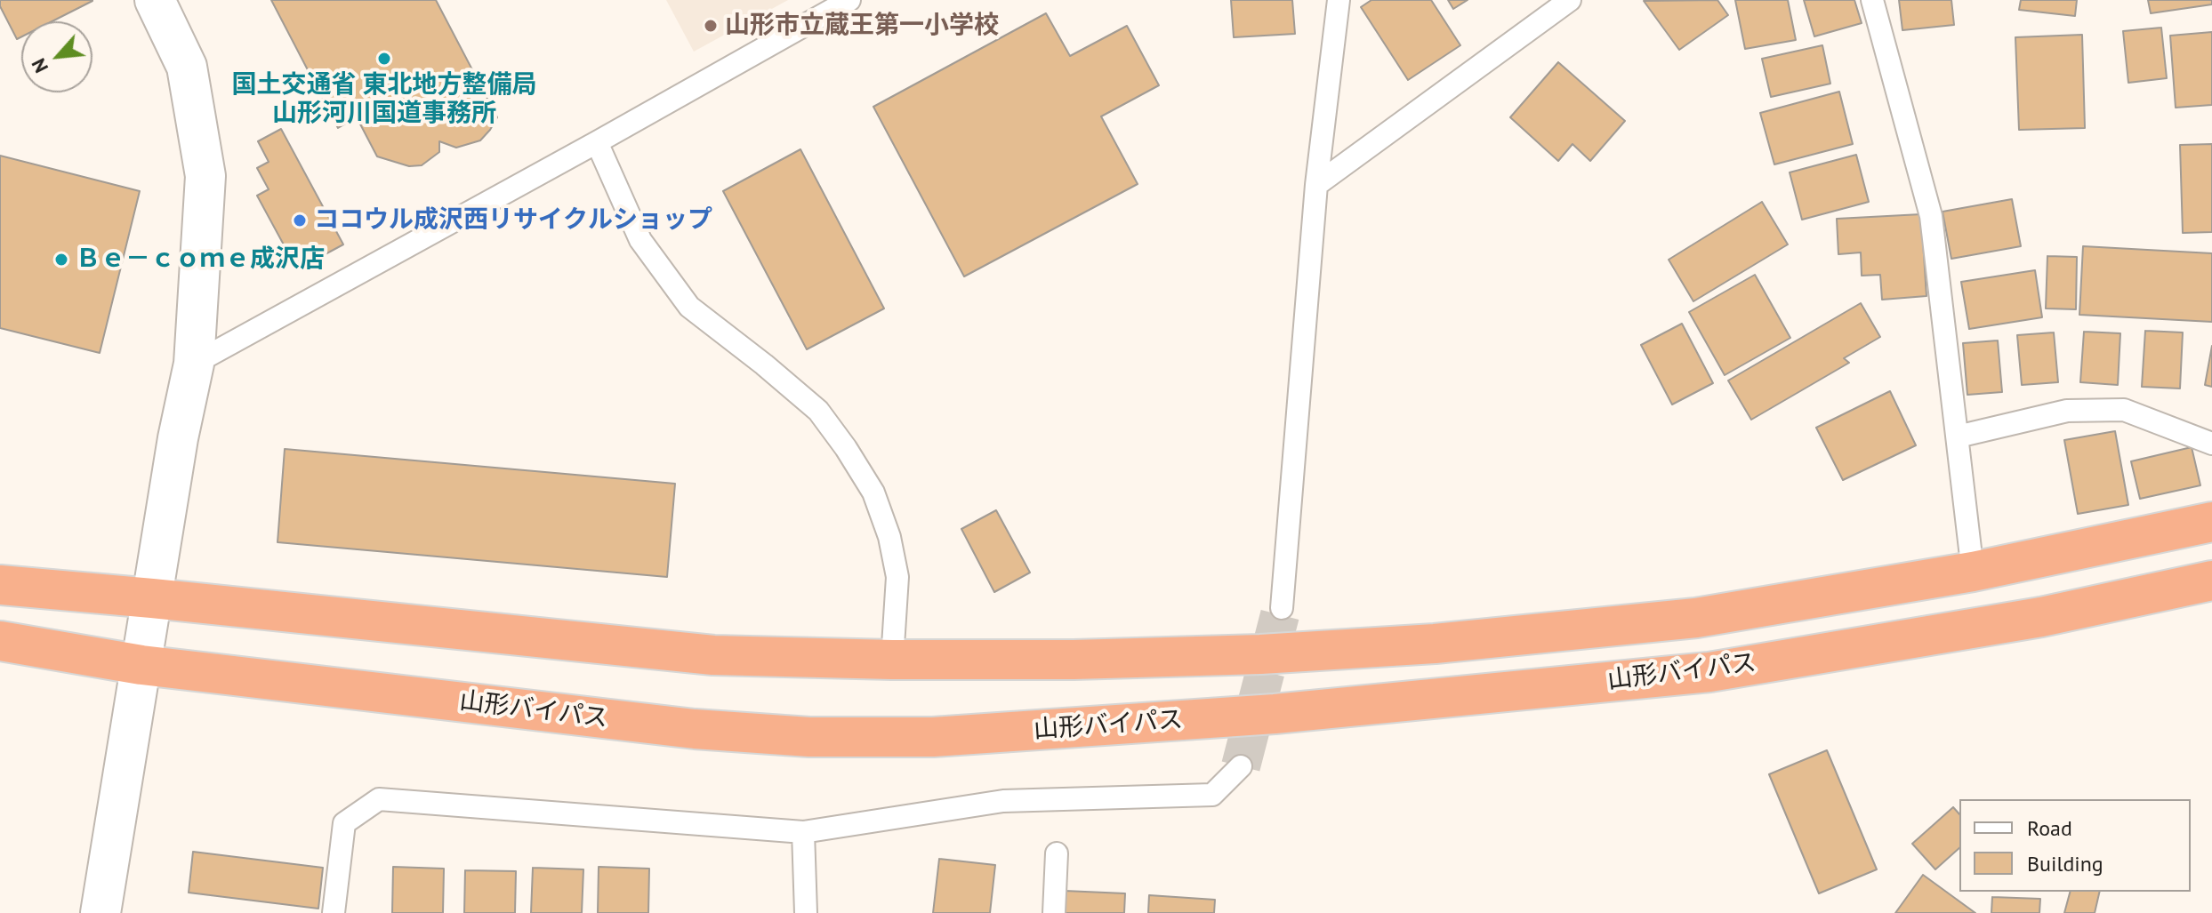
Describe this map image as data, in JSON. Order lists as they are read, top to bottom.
{
  "streets": {
    "highway": ["山形バイパス"]
  },
  "places": [
    "山形市立蔵王第一小学校",
    "国土交通省 東北地方整備局 山形河川国道事務所",
    "ココウル成沢西リサイクルショップ",
    "Ｂｅ－ｃｏｍｅ成沢店"
  ],
  "legend": ["Road", "Building"],
  "north": "bottom left"
}
